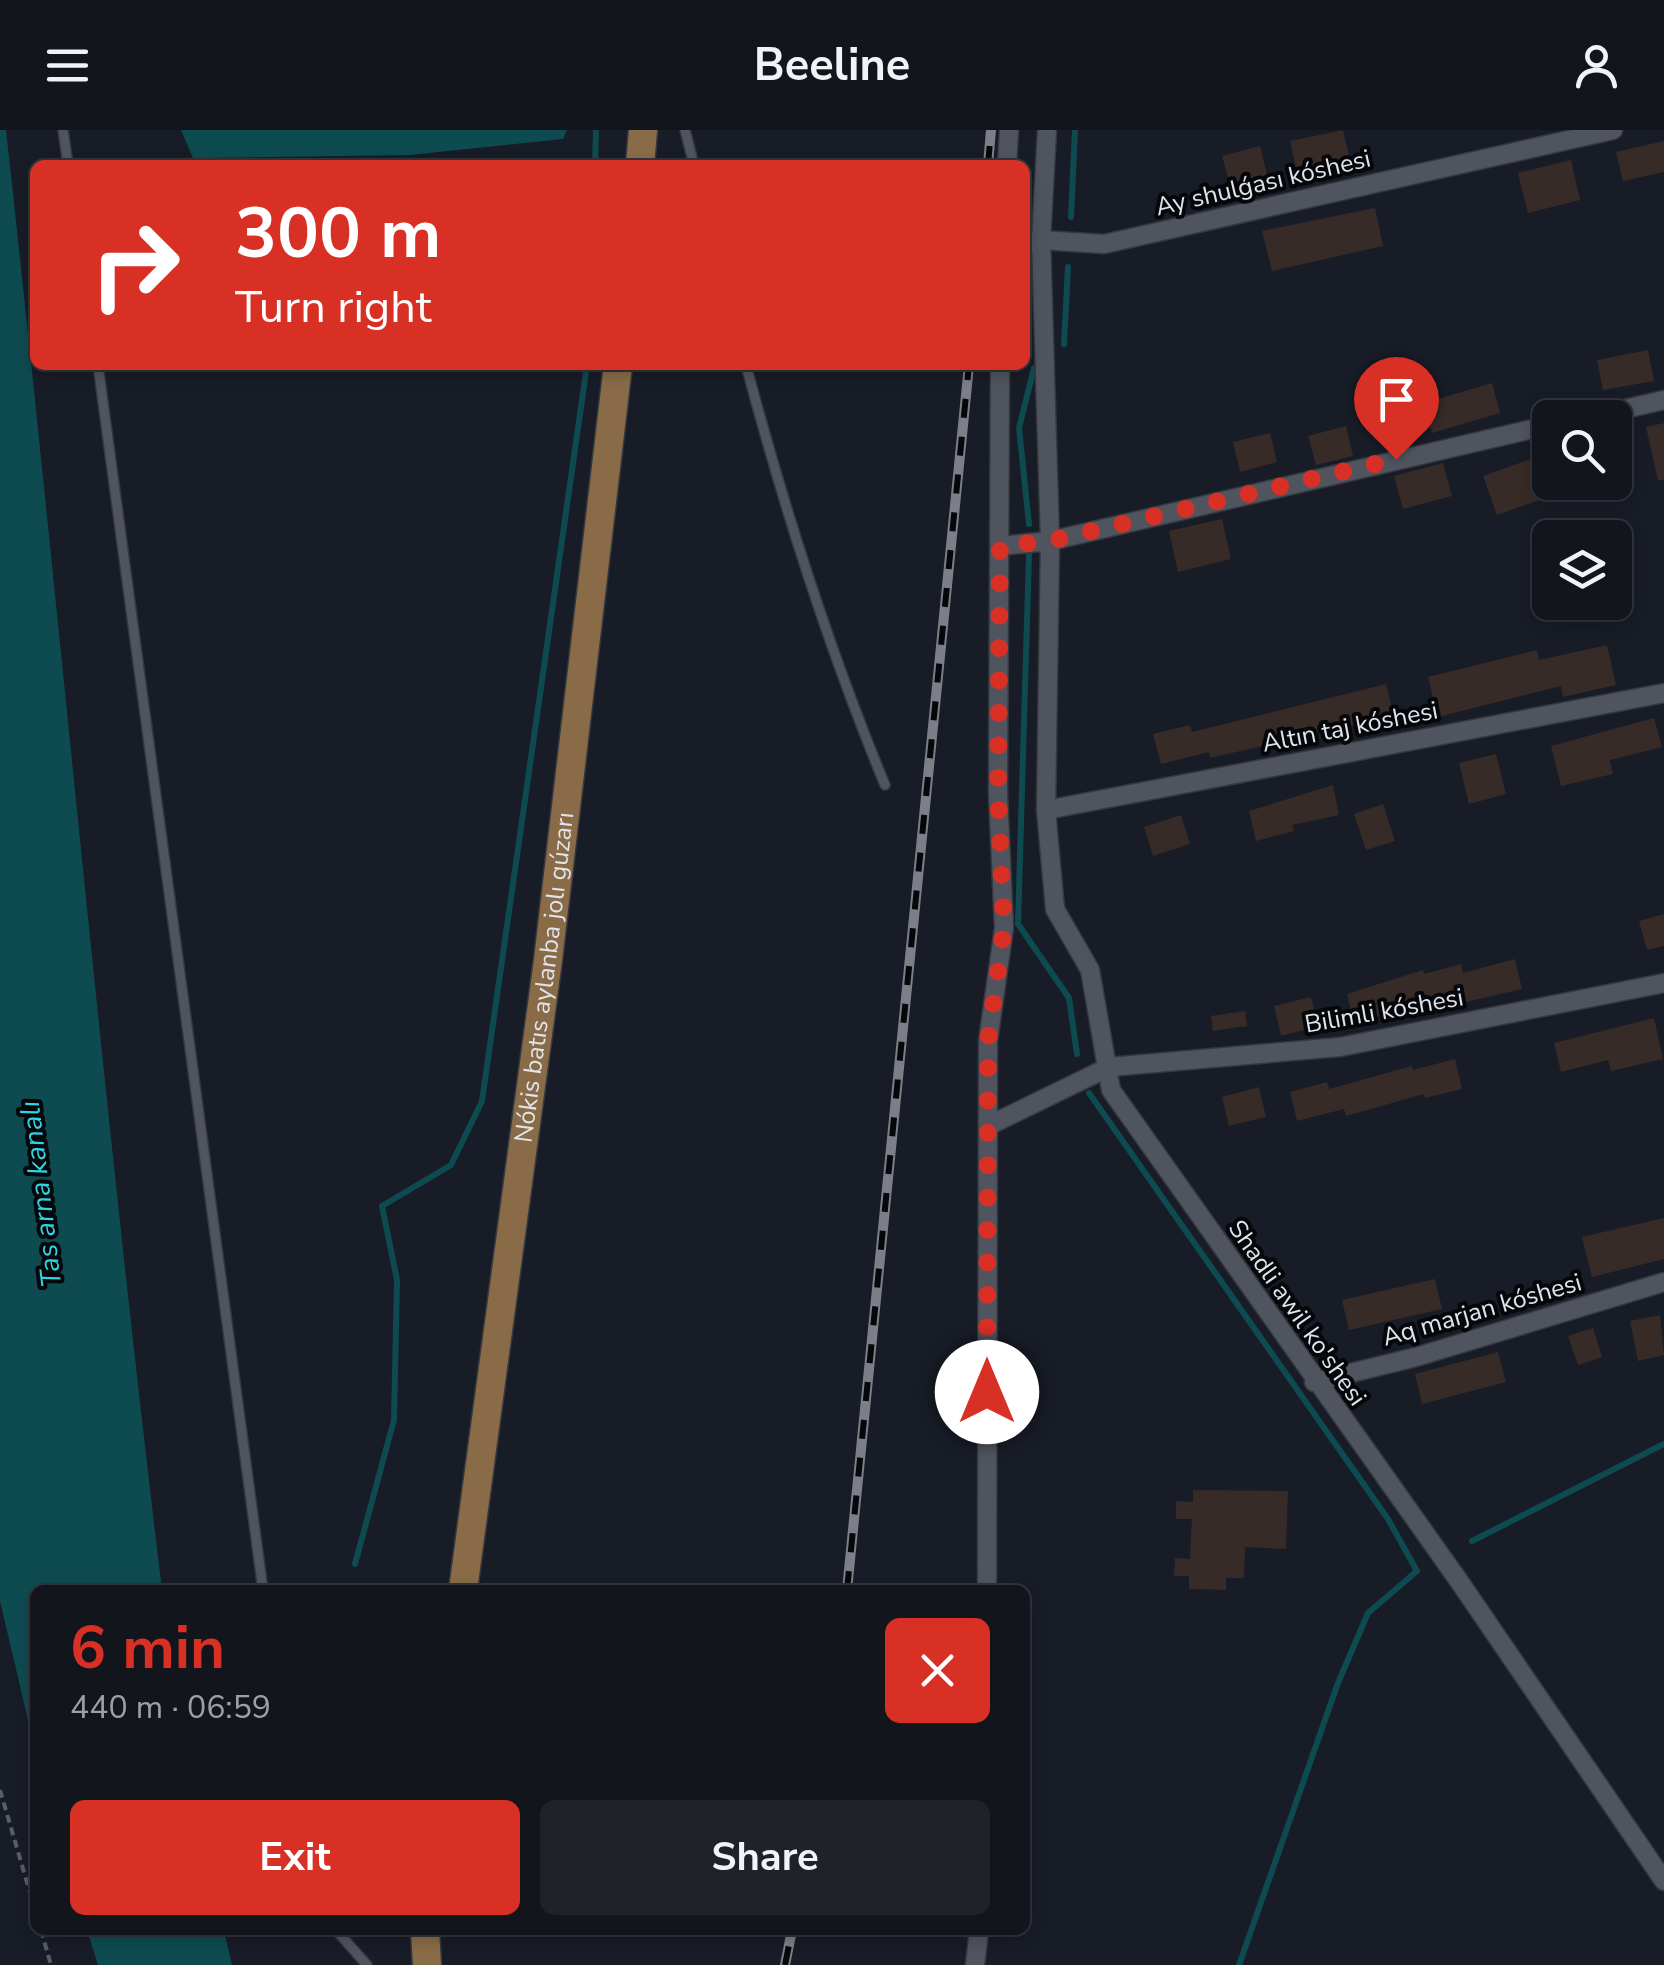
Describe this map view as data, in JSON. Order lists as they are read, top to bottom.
{
  "streets": {
    "main road": ["Nókis batıs aylanba jolı gúzarı"],
    "street": [
      "Ay shulǵası kóshesi",
      "Altın taj kóshesi",
      "Bilimli kóshesi",
      "Aq marjan kóshesi",
      "Shadli awil ko'shesi"
    ]
  },
  "crossings": [
    ["Ay shulǵası kóshesi", "Shadli awil ko'shesi"],
    ["Altın taj kóshesi", "Shadli awil ko'shesi"],
    ["Bilimli kóshesi", "Shadli awil ko'shesi"],
    ["Aq marjan kóshesi", "Shadli awil ko'shesi"]
  ],
  "water": ["Tas arna kanalı"],
  "page": {
    "header": "Beeline",
    "turn": ["300 m", "Turn right"],
    "heading": ["6 min", "440 m · 06:59"],
    "buttons": ["Exit", "Share"]
  }
}
